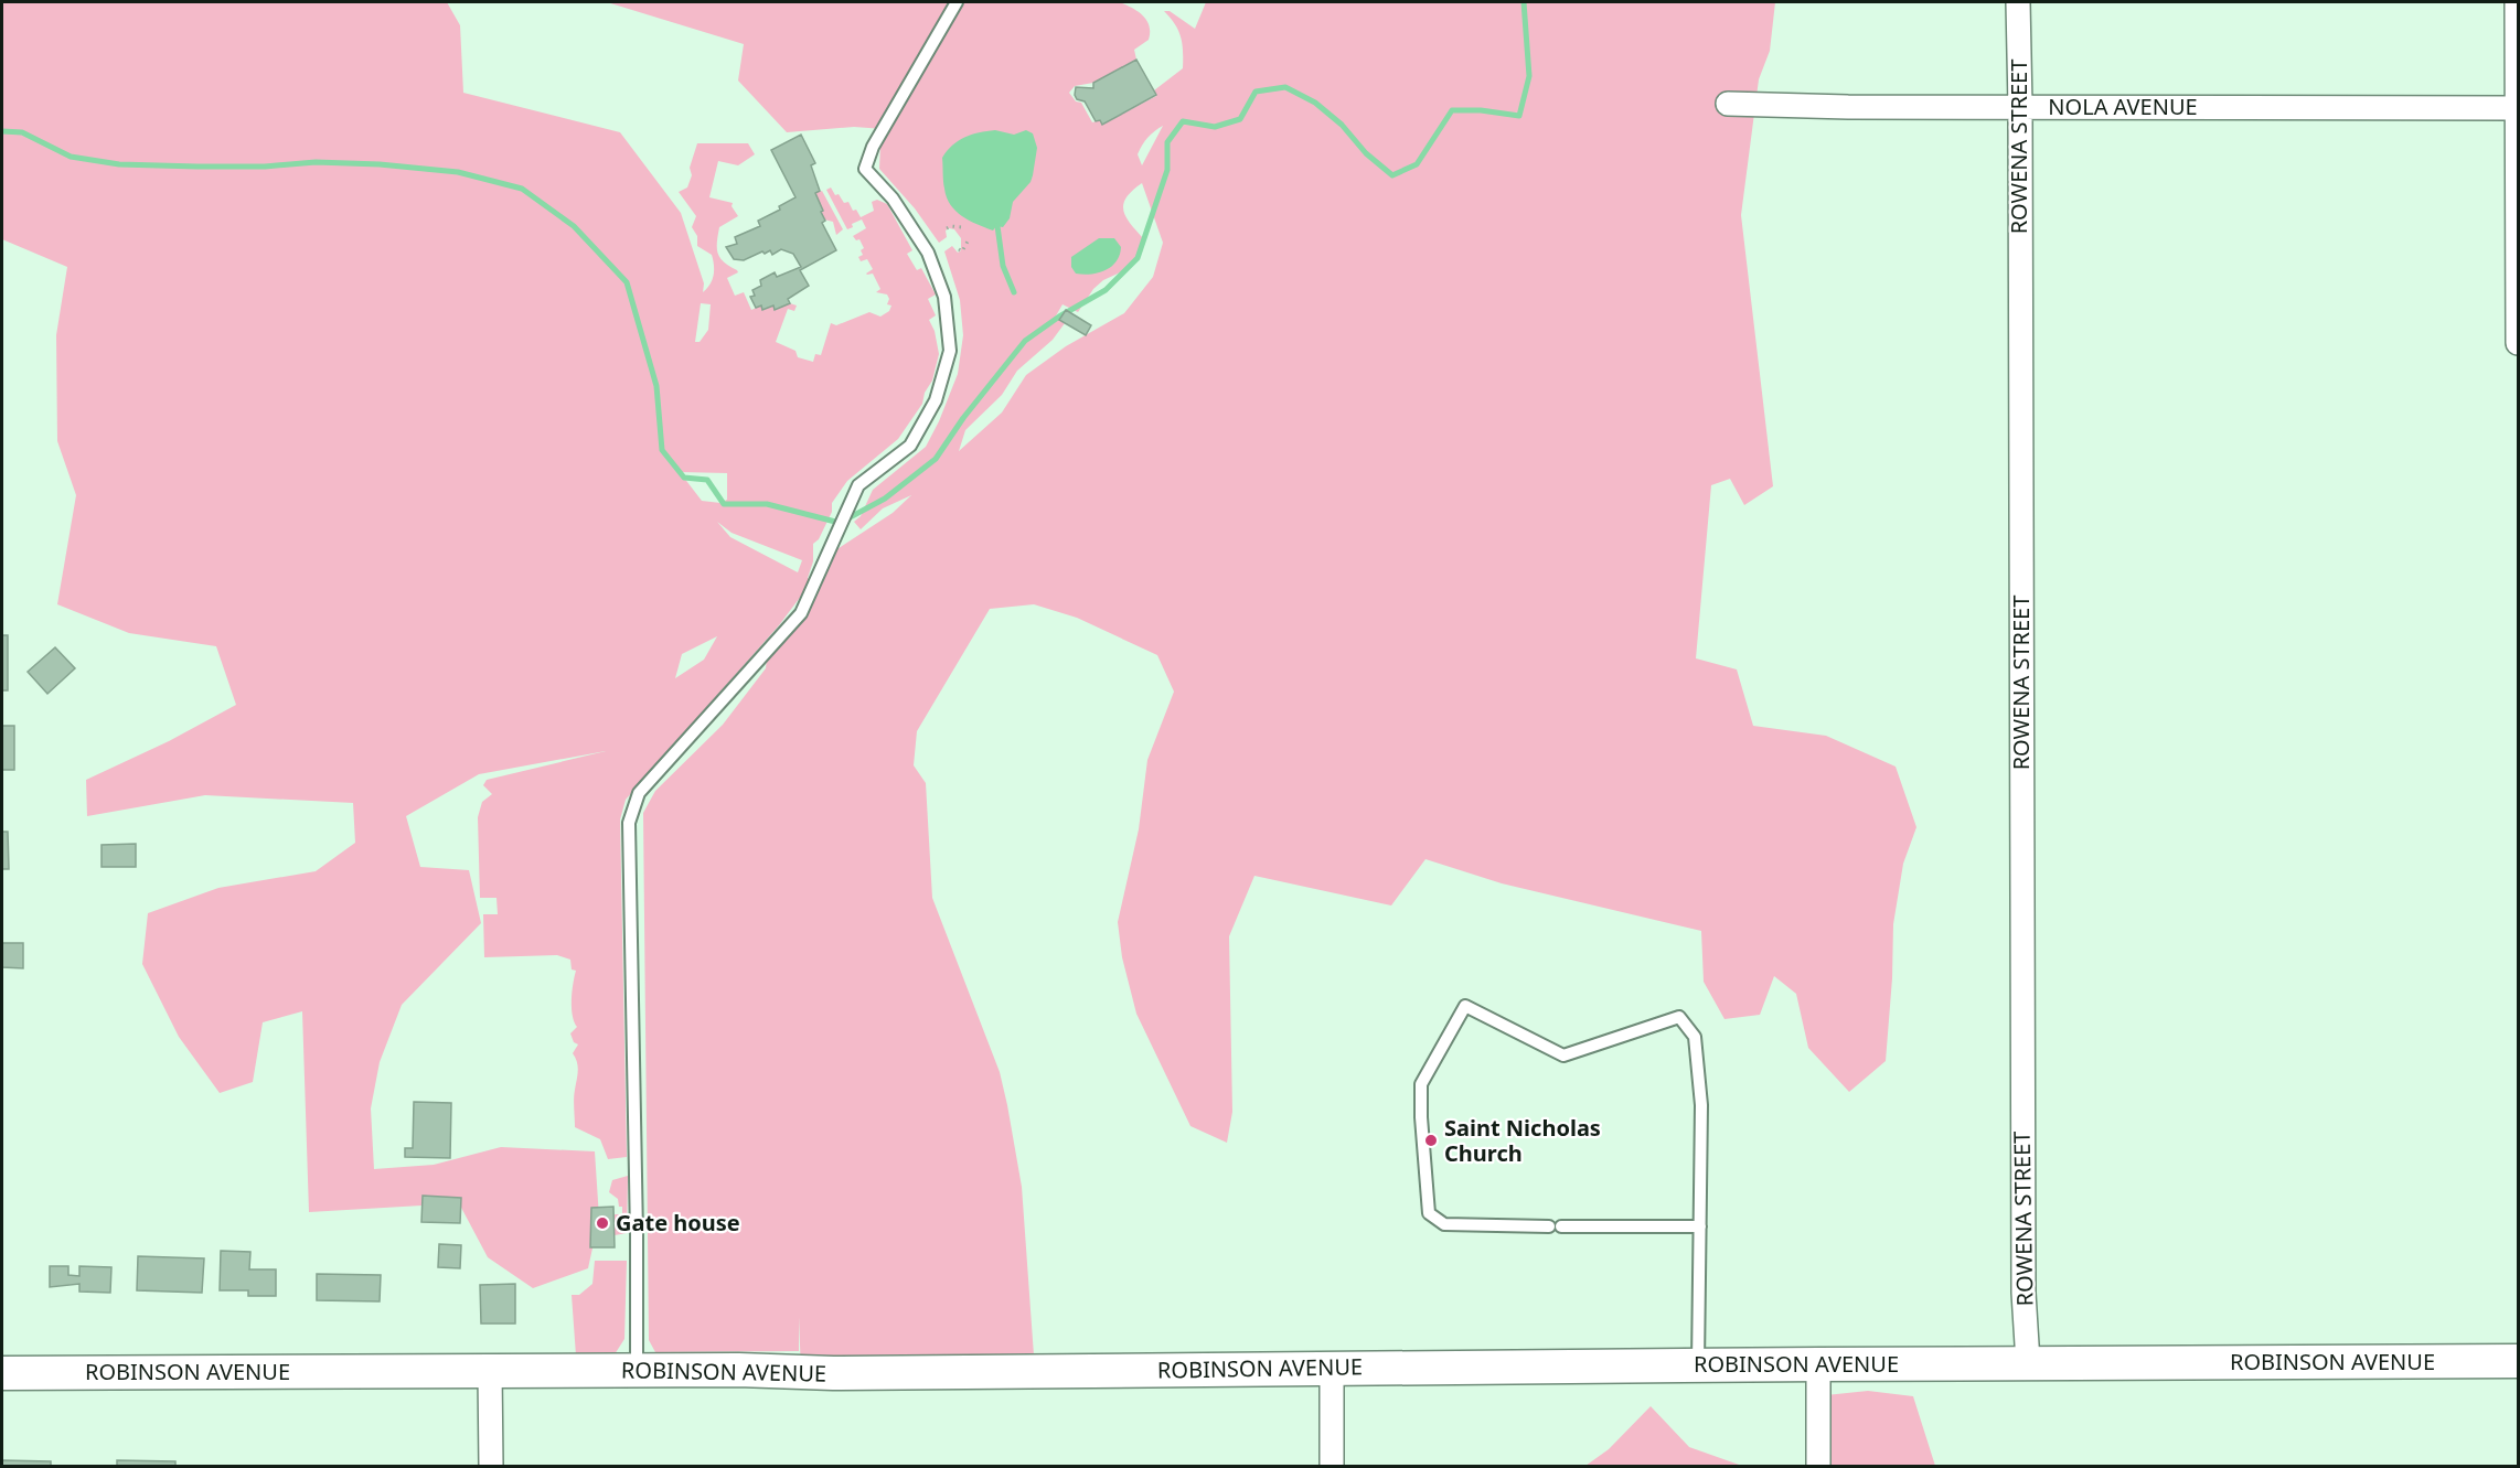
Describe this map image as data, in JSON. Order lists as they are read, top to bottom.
{
  "streets": {
    "main road": ["ROBINSON AVENUE"],
    "street": ["NOLA AVENUE", "ROWENA STREET"]
  },
  "crossings": [
    ["NOLA AVENUE", "ROWENA STREET"],
    ["ROWENA STREET", "ROBINSON AVENUE"]
  ],
  "places": ["Saint Nicholas Church", "Gate house"]
}
